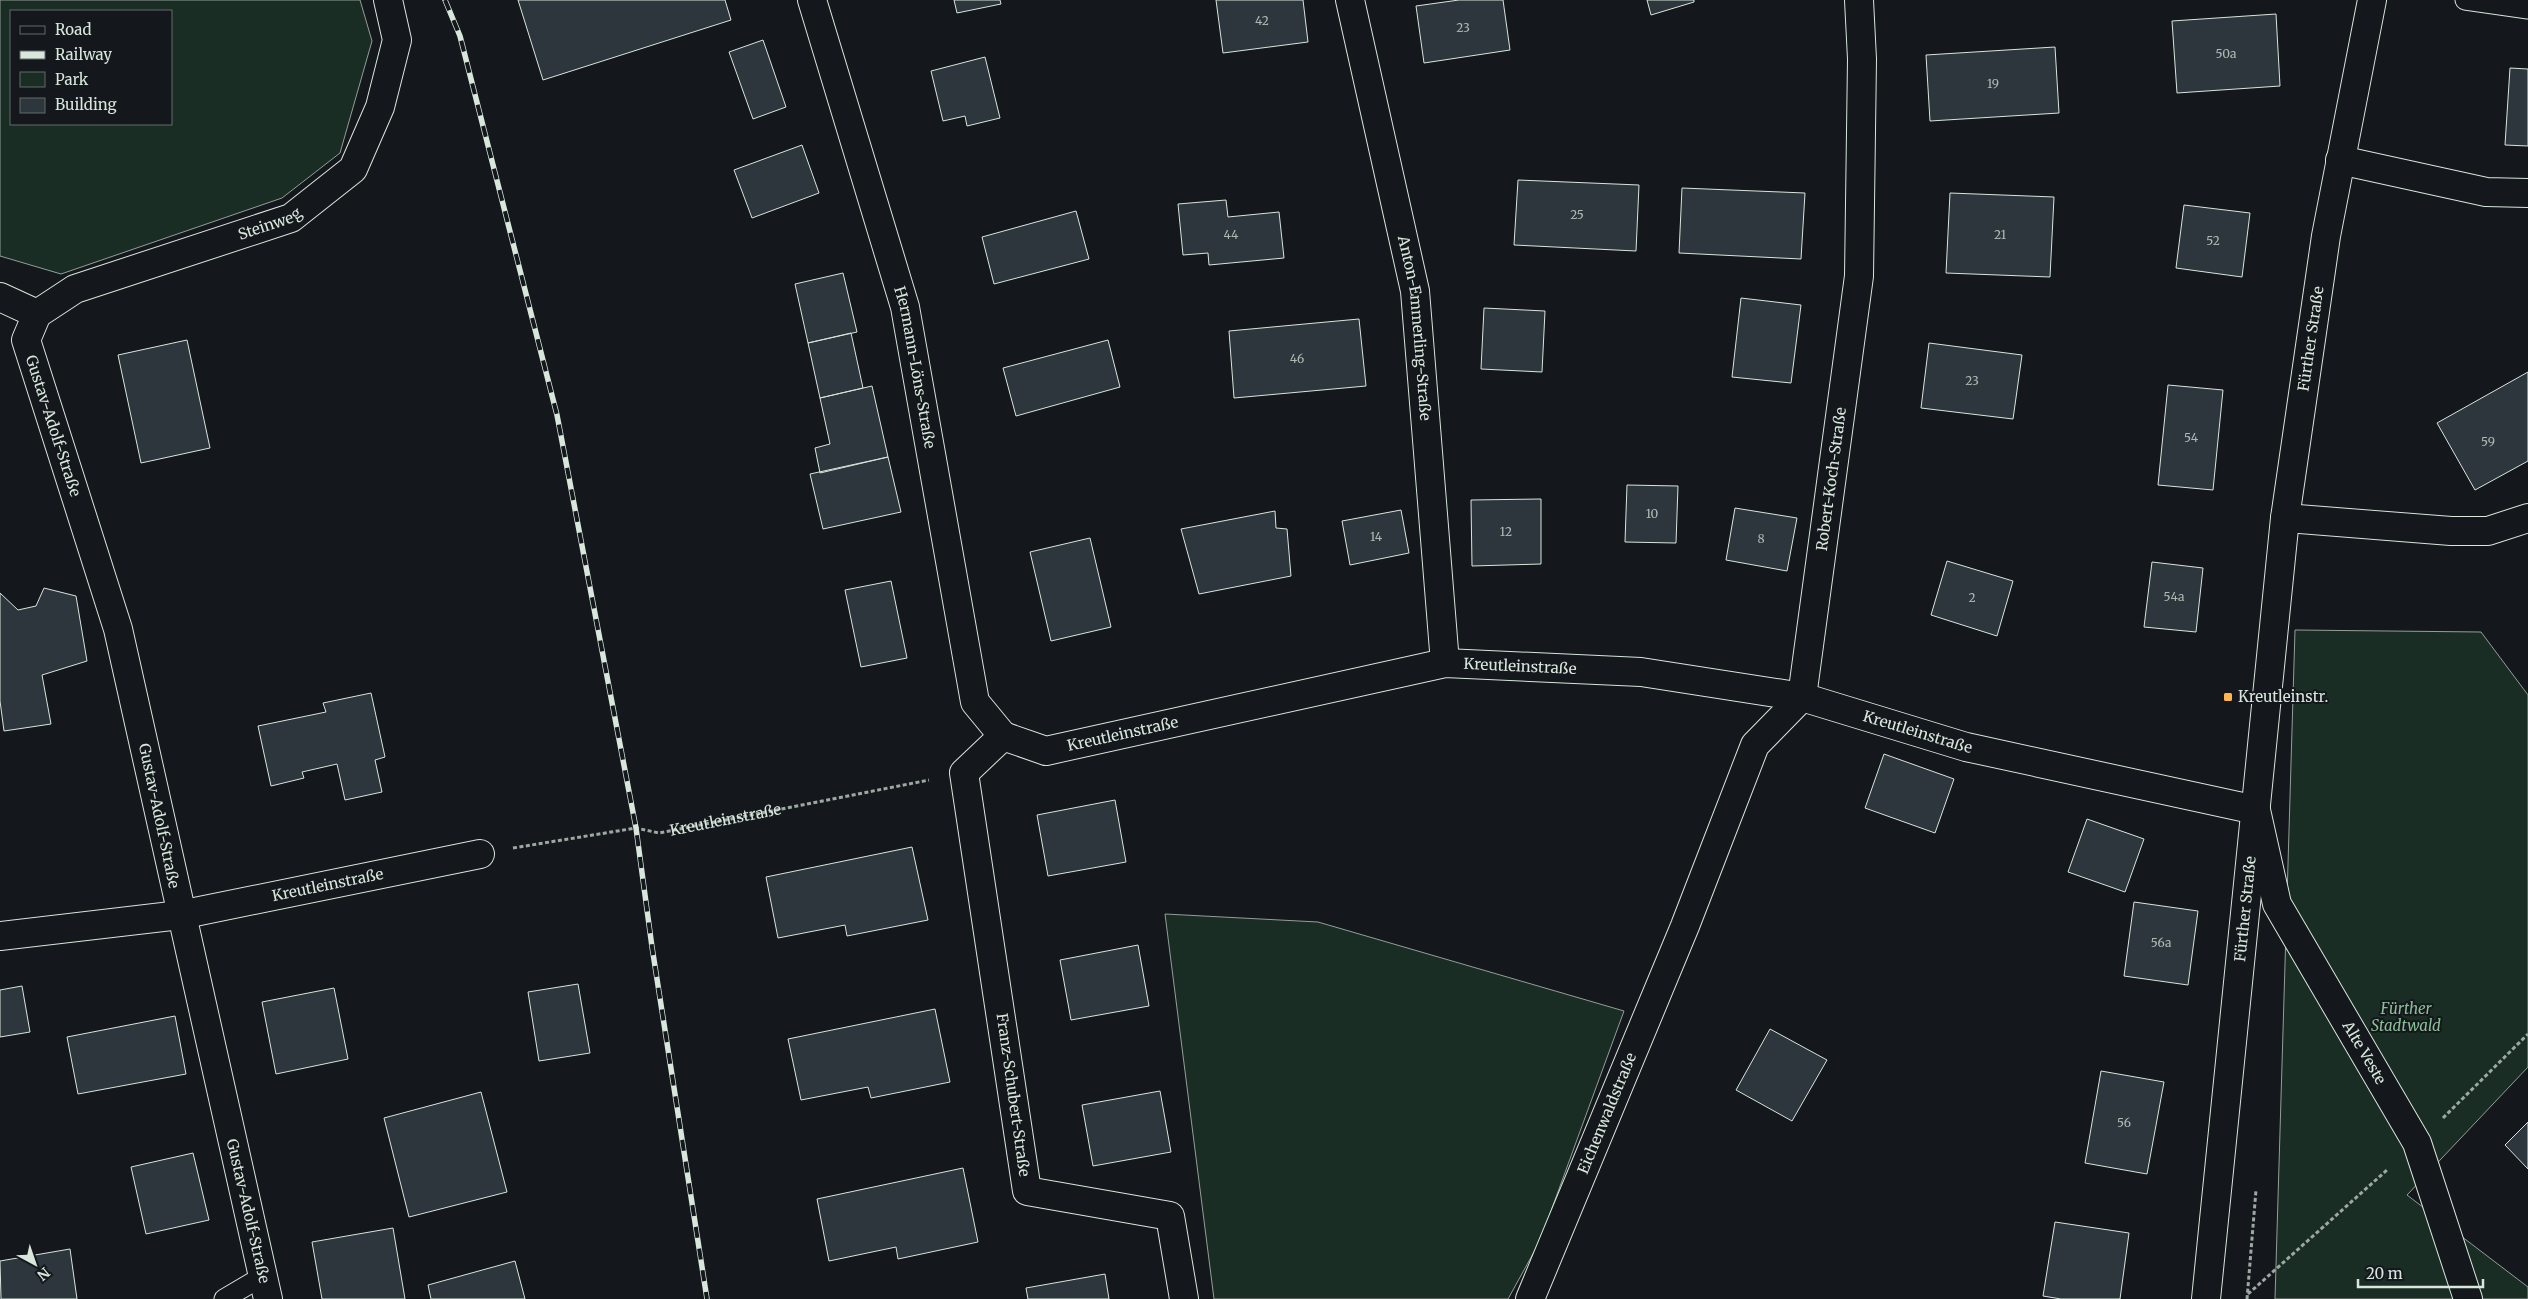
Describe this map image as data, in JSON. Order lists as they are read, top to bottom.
{
  "streets": {
    "street": [
      "Steinweg",
      "Anton-Emmerling-Straße",
      "Fürther Straße",
      "Hermann-Löns-Straße",
      "Gustav-Adolf-Straße",
      "Robert-Koch-Straße",
      "Kreutleinstraße",
      "Alte Veste",
      "Franz-Schubert-Straße",
      "Eichenwaldstraße"
    ]
  },
  "crossings": [
    ["Steinweg", "Gustav-Adolf-Straße"],
    ["Anton-Emmerling-Straße", "Kreutleinstraße"],
    ["Fürther Straße", "Kreutleinstraße"],
    ["Fürther Straße", "Alte Veste"],
    ["Hermann-Löns-Straße", "Kreutleinstraße"],
    ["Gustav-Adolf-Straße", "Kreutleinstraße"],
    ["Robert-Koch-Straße", "Kreutleinstraße"],
    ["Robert-Koch-Straße", "Eichenwaldstraße"],
    ["Kreutleinstraße", "Alte Veste"],
    ["Kreutleinstraße", "Franz-Schubert-Straße"],
    ["Kreutleinstraße", "Eichenwaldstraße"]
  ],
  "parks": ["Fürther Stadtwald"],
  "places": {
    "transit": ["Kreutleinstr."]
  },
  "house_numbers": [
    "42",
    "23",
    "50a",
    "19",
    "25",
    "44",
    "21",
    "52",
    "46",
    "23",
    "54",
    "59",
    "10",
    "12",
    "14",
    "8",
    "54a",
    "2",
    "56a",
    "56"
  ],
  "legend": [
    "Road",
    "Railway",
    "Park",
    "Building"
  ],
  "scale_bar": "20 m",
  "north": "bottom right"
}
